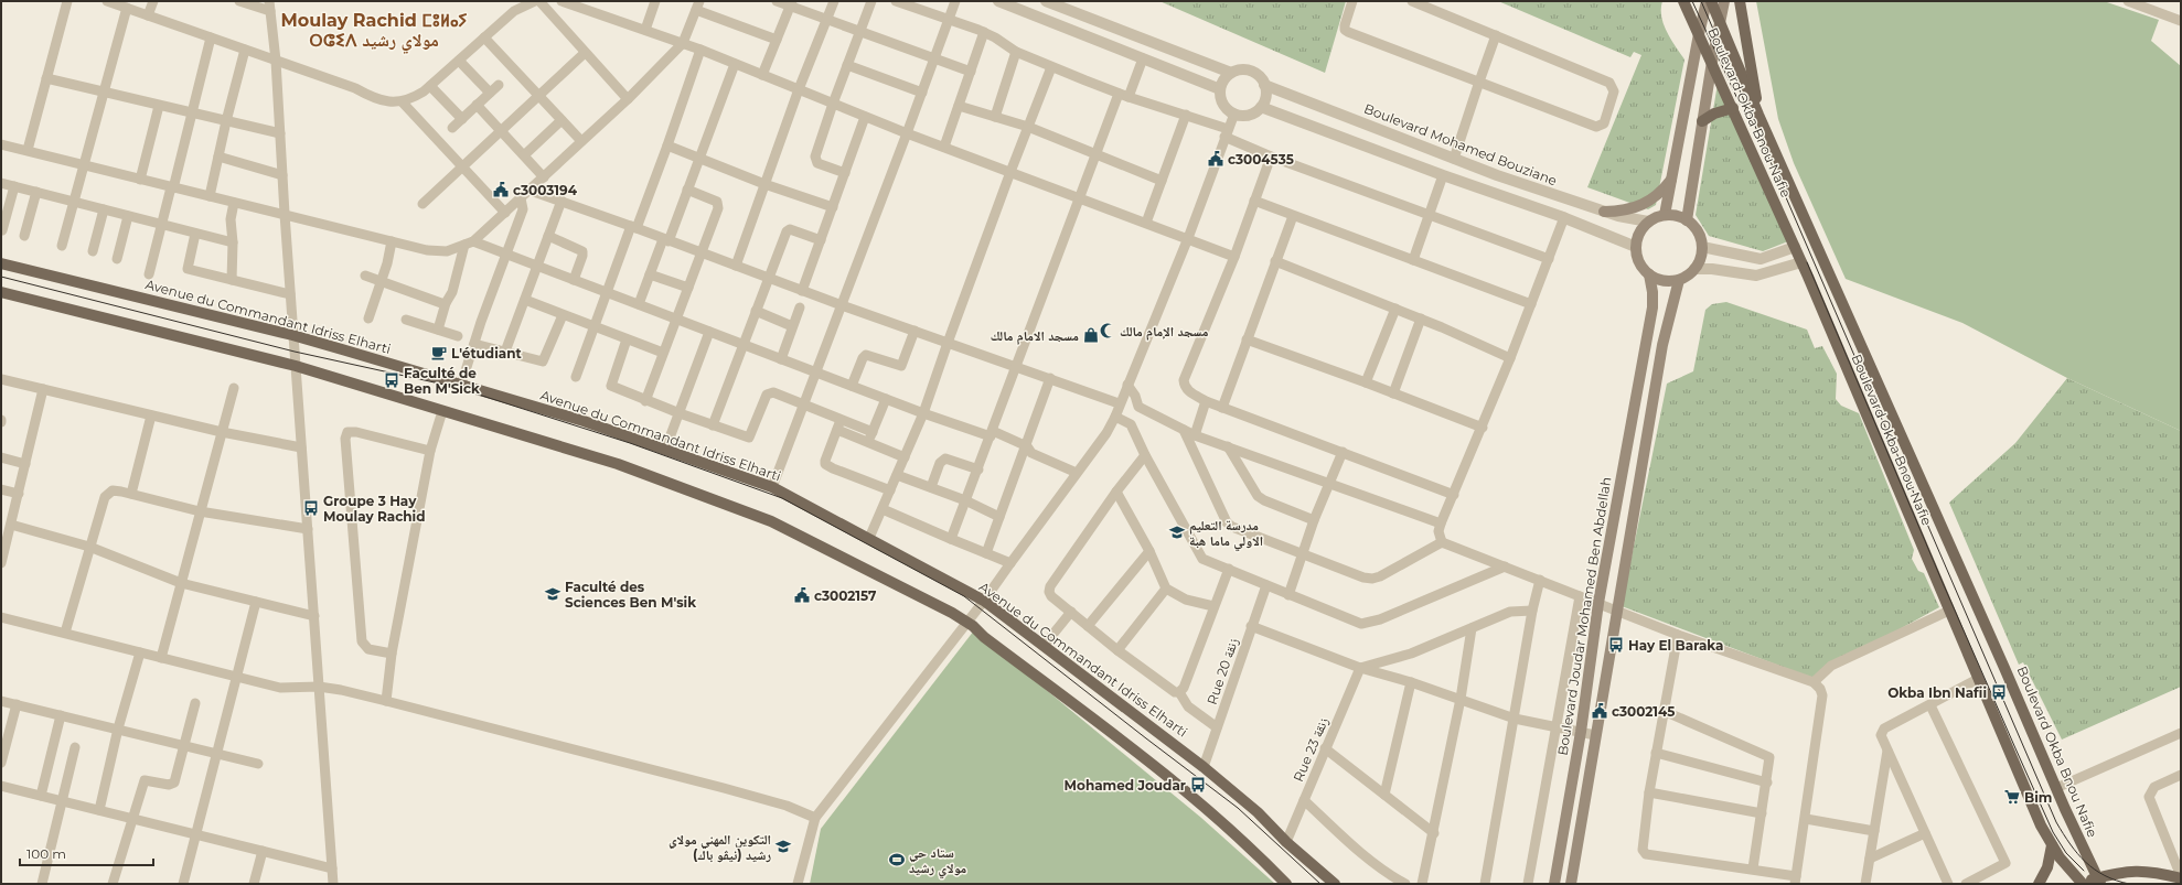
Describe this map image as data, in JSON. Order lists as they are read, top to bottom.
{
  "streets": {
    "main road": ["Boulevard Okba Bnou Nafie", "Avenue du Commandant Idriss Elharti", "Boulevard Joudar Mohamed Ben Abdellah"],
    "street": ["Boulevard Mohamed Bouziane", "Rue 20 زنقة", "Rue 23 زنقة"]
  },
  "crossings": [
    ["Boulevard Mohamed Bouziane", "Boulevard Joudar Mohamed Ben Abdellah"],
    ["Avenue du Commandant Idriss Elharti", "Rue 20 زنقة"],
    ["Avenue du Commandant Idriss Elharti", "Rue 23 زنقة"]
  ],
  "districts": ["Moulay Rachid ⵎⵓⵍⴰⵢ ⵔⵛⵉⴷ مولاي رشيد"],
  "places": {
    "public building": [
      "c3004535",
      "c3003194",
      "c3002157",
      "c3002145"
    ],
    "mosque": ["مسجد الإمام مالك"],
    "shop": ["مسجد الامام مالك"],
    "cafe": ["L'étudiant"],
    "bus stop": [
      "Faculté de Ben M'Sick",
      "Groupe 3 Hay Moulay Rachid",
      "Hay El Baraka",
      "Okba Ibn Nafii",
      "Mohamed Joudar"
    ],
    "school or university": ["مدرسة التعليم الاولي ماما هبة", "Faculté des Sciences Ben M'sik", "التكوين المهني مولاي رشيد (نيڤو باك)"],
    "supermarket": ["Bim"],
    "sports": ["ستاد حي مولاي رشيد"]
  },
  "scale_bar": "100 m"
}
